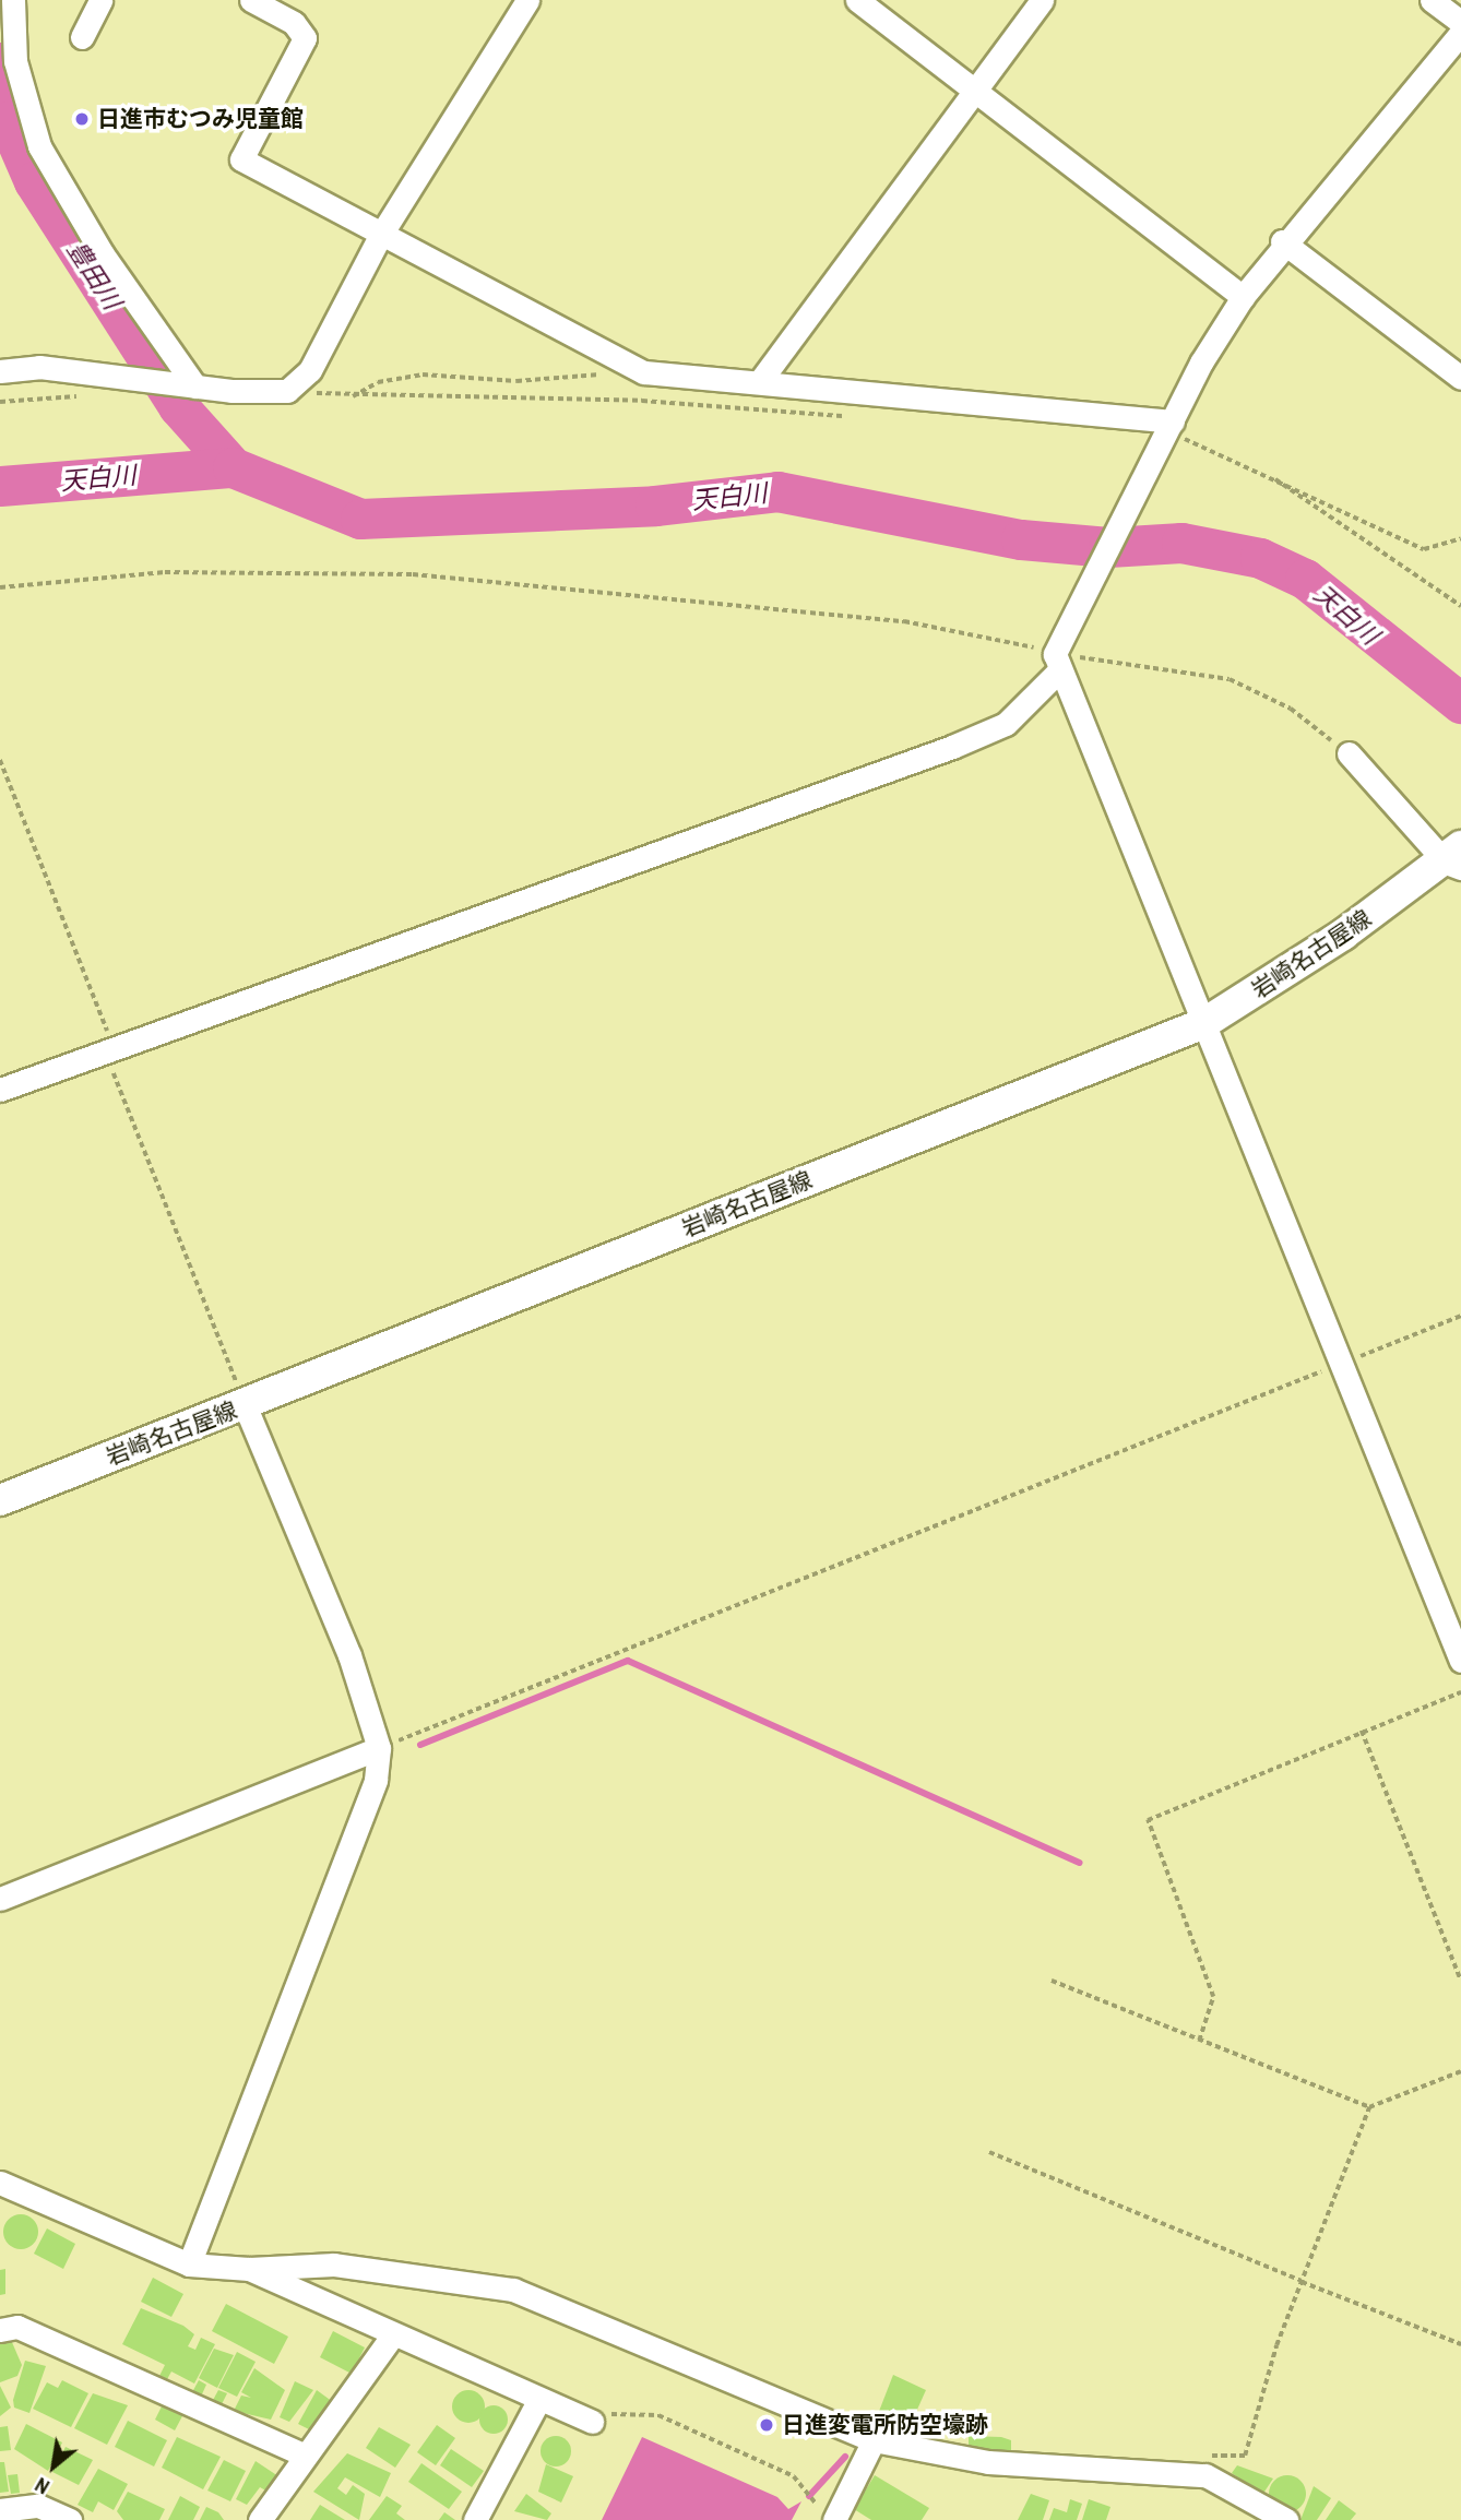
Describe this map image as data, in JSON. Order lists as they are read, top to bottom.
{
  "streets": {
    "main road": ["岩崎名古屋線"]
  },
  "water": ["豊田川", "天白川"],
  "places": ["日進市むつみ児童館", "日進変電所防空壕跡"],
  "north": "bottom left"
}
